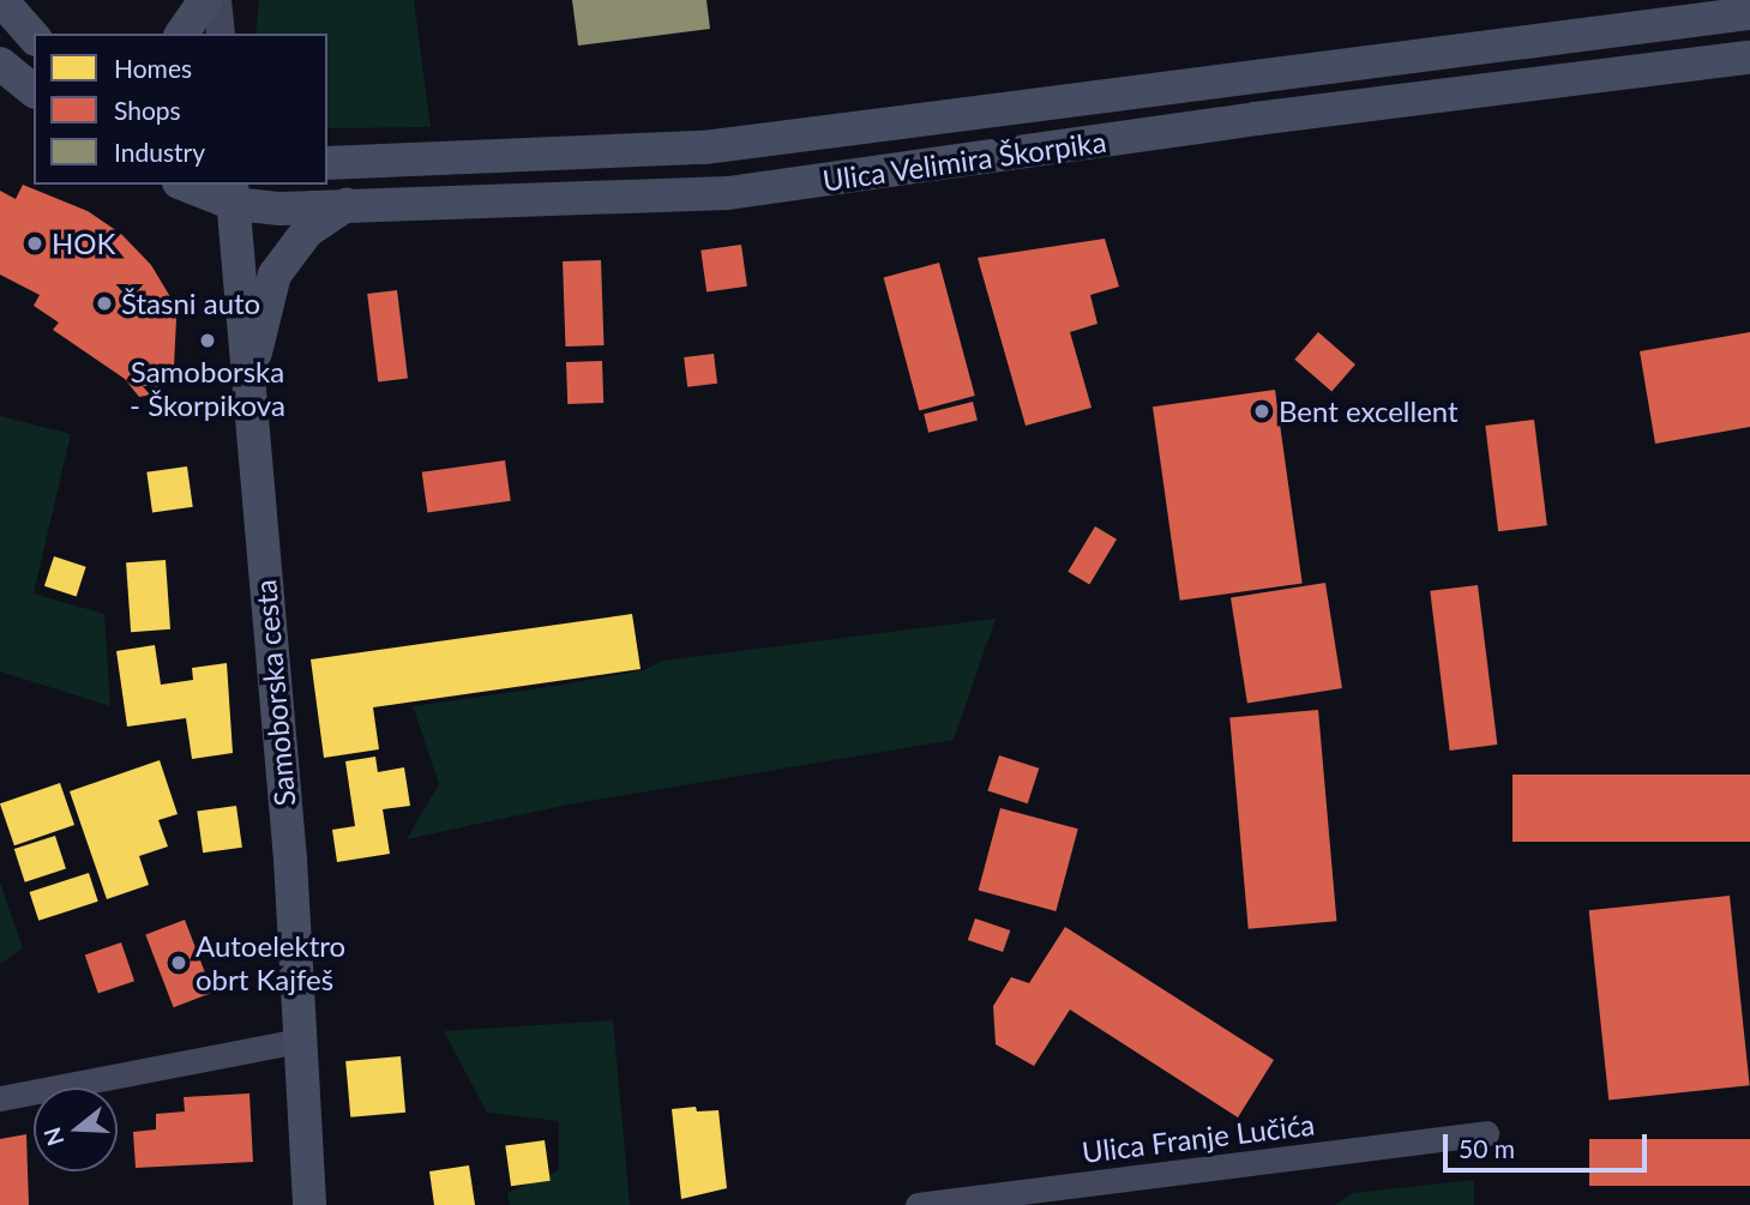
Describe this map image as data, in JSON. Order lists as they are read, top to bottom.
{
  "streets": {
    "main road": ["Ulica Velimira Škorpika", "Samoborska cesta"],
    "street": ["Ulica Franje Lučića"]
  },
  "crossings": [
    ["Ulica Velimira Škorpika", "Samoborska cesta"]
  ],
  "places": [
    "HOK",
    "Štasni auto",
    "Samoborska - Škorpikova",
    "Bent excellent",
    "Autoelektro obrt Kajfeš"
  ],
  "legend": ["Homes", "Shops", "Industry"],
  "scale_bar": "50 m",
  "north": "left"
}
